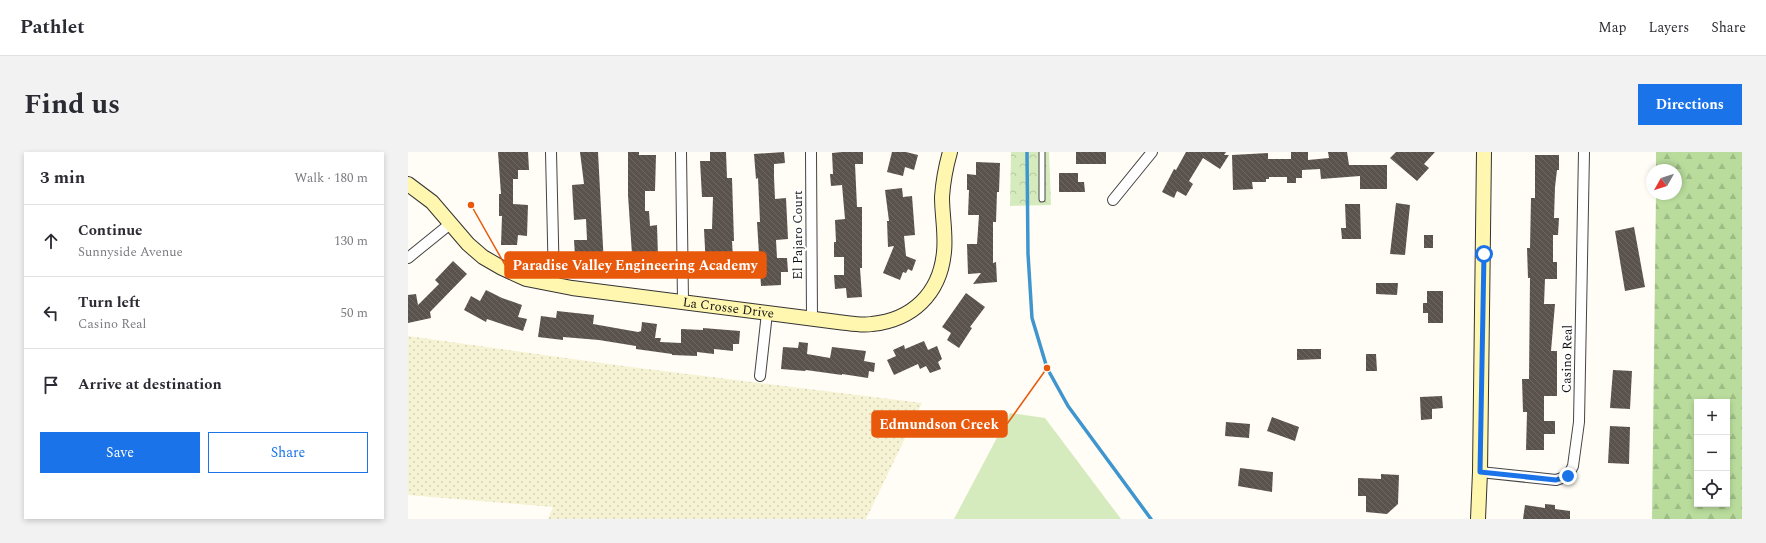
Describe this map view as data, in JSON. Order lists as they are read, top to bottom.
{
  "streets": {
    "street": ["El Pajaro Court", "La Crosse Drive", "Casino Real"]
  },
  "crossings": [
    ["El Pajaro Court", "La Crosse Drive"]
  ],
  "places": ["Paradise Valley Engineering Academy", "Edmundson Creek"],
  "north": "bottom left",
  "page": {
    "header": "Pathlet",
    "nav": ["Map", "Layers", "Share"],
    "title": "Find us",
    "buttons": [
      "Directions",
      ["Save", "Share"]
    ],
    "heading": ["3 min", "Walk · 180 m"],
    "list": [
      ["Continue", "Sunnyside Avenue", "130 m"],
      ["Turn left", "Casino Real", "50 m"],
      "Arrive at destination"
    ],
    "map_buttons": ["+", "−"]
  }
}
